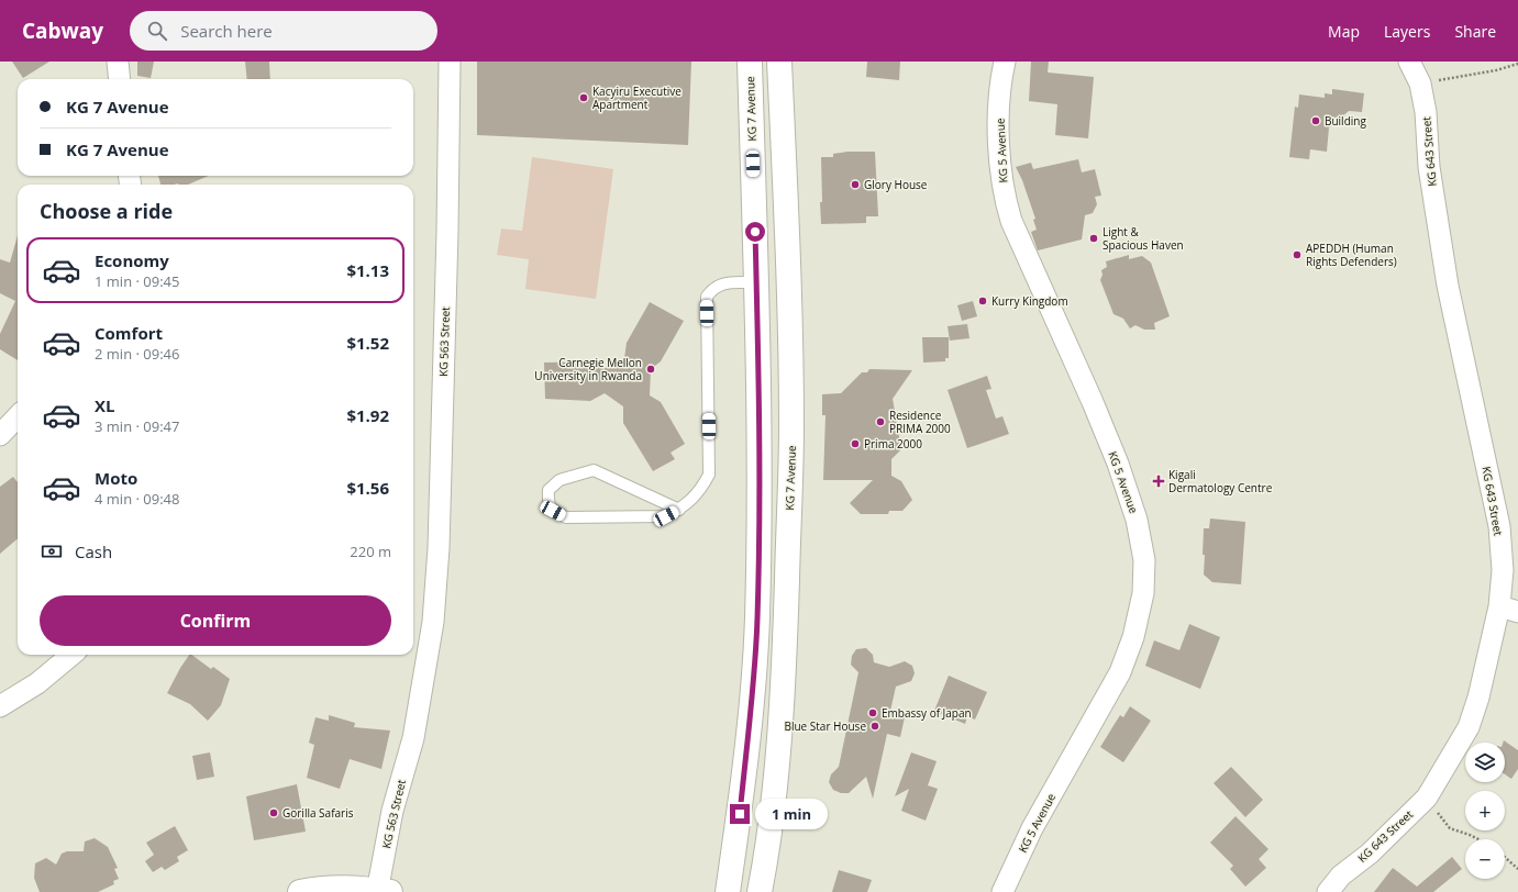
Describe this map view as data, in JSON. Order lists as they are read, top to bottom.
{
  "streets": {
    "main road": ["KG 7 Avenue"],
    "street": ["KG 5 Avenue", "KG 643 Street", "KG 563 Street"]
  },
  "places": {
    "other": [
      "Kacyiru Executive Apartment",
      "Building",
      "Glory House",
      "Light & Spacious Haven",
      "APEDDH (Human Rights Defenders)",
      "Kurry Kingdom",
      "Carnegie Mellon University in Rwanda",
      "Residence PRIMA 2000",
      "Prima 2000",
      "Embassy of Japan",
      "Blue Star House",
      "Gorilla Safaris"
    ],
    "health": ["Kigali Dermatology Centre"]
  },
  "page": {
    "header": "Cabway",
    "search": "Search here",
    "nav": ["Map", "Layers", "Share"],
    "banner": ["KG 7 Avenue", "KG 7 Avenue"],
    "heading": "Choose a ride",
    "list": [
      {
        "name": "Economy",
        "note": "1 min · 09:45",
        "value": "$1.13"
      },
      {
        "name": "Comfort",
        "note": "2 min · 09:46",
        "value": "$1.52"
      },
      {
        "name": "XL",
        "note": "3 min · 09:47",
        "value": "$1.92"
      },
      {
        "name": "Moto",
        "note": "4 min · 09:48",
        "value": "$1.56"
      }
    ],
    "pay": ["Cash", "220 m"],
    "buttons": "Confirm",
    "map_buttons": ["+", "−"],
    "bubble": "1 min"
  }
}
